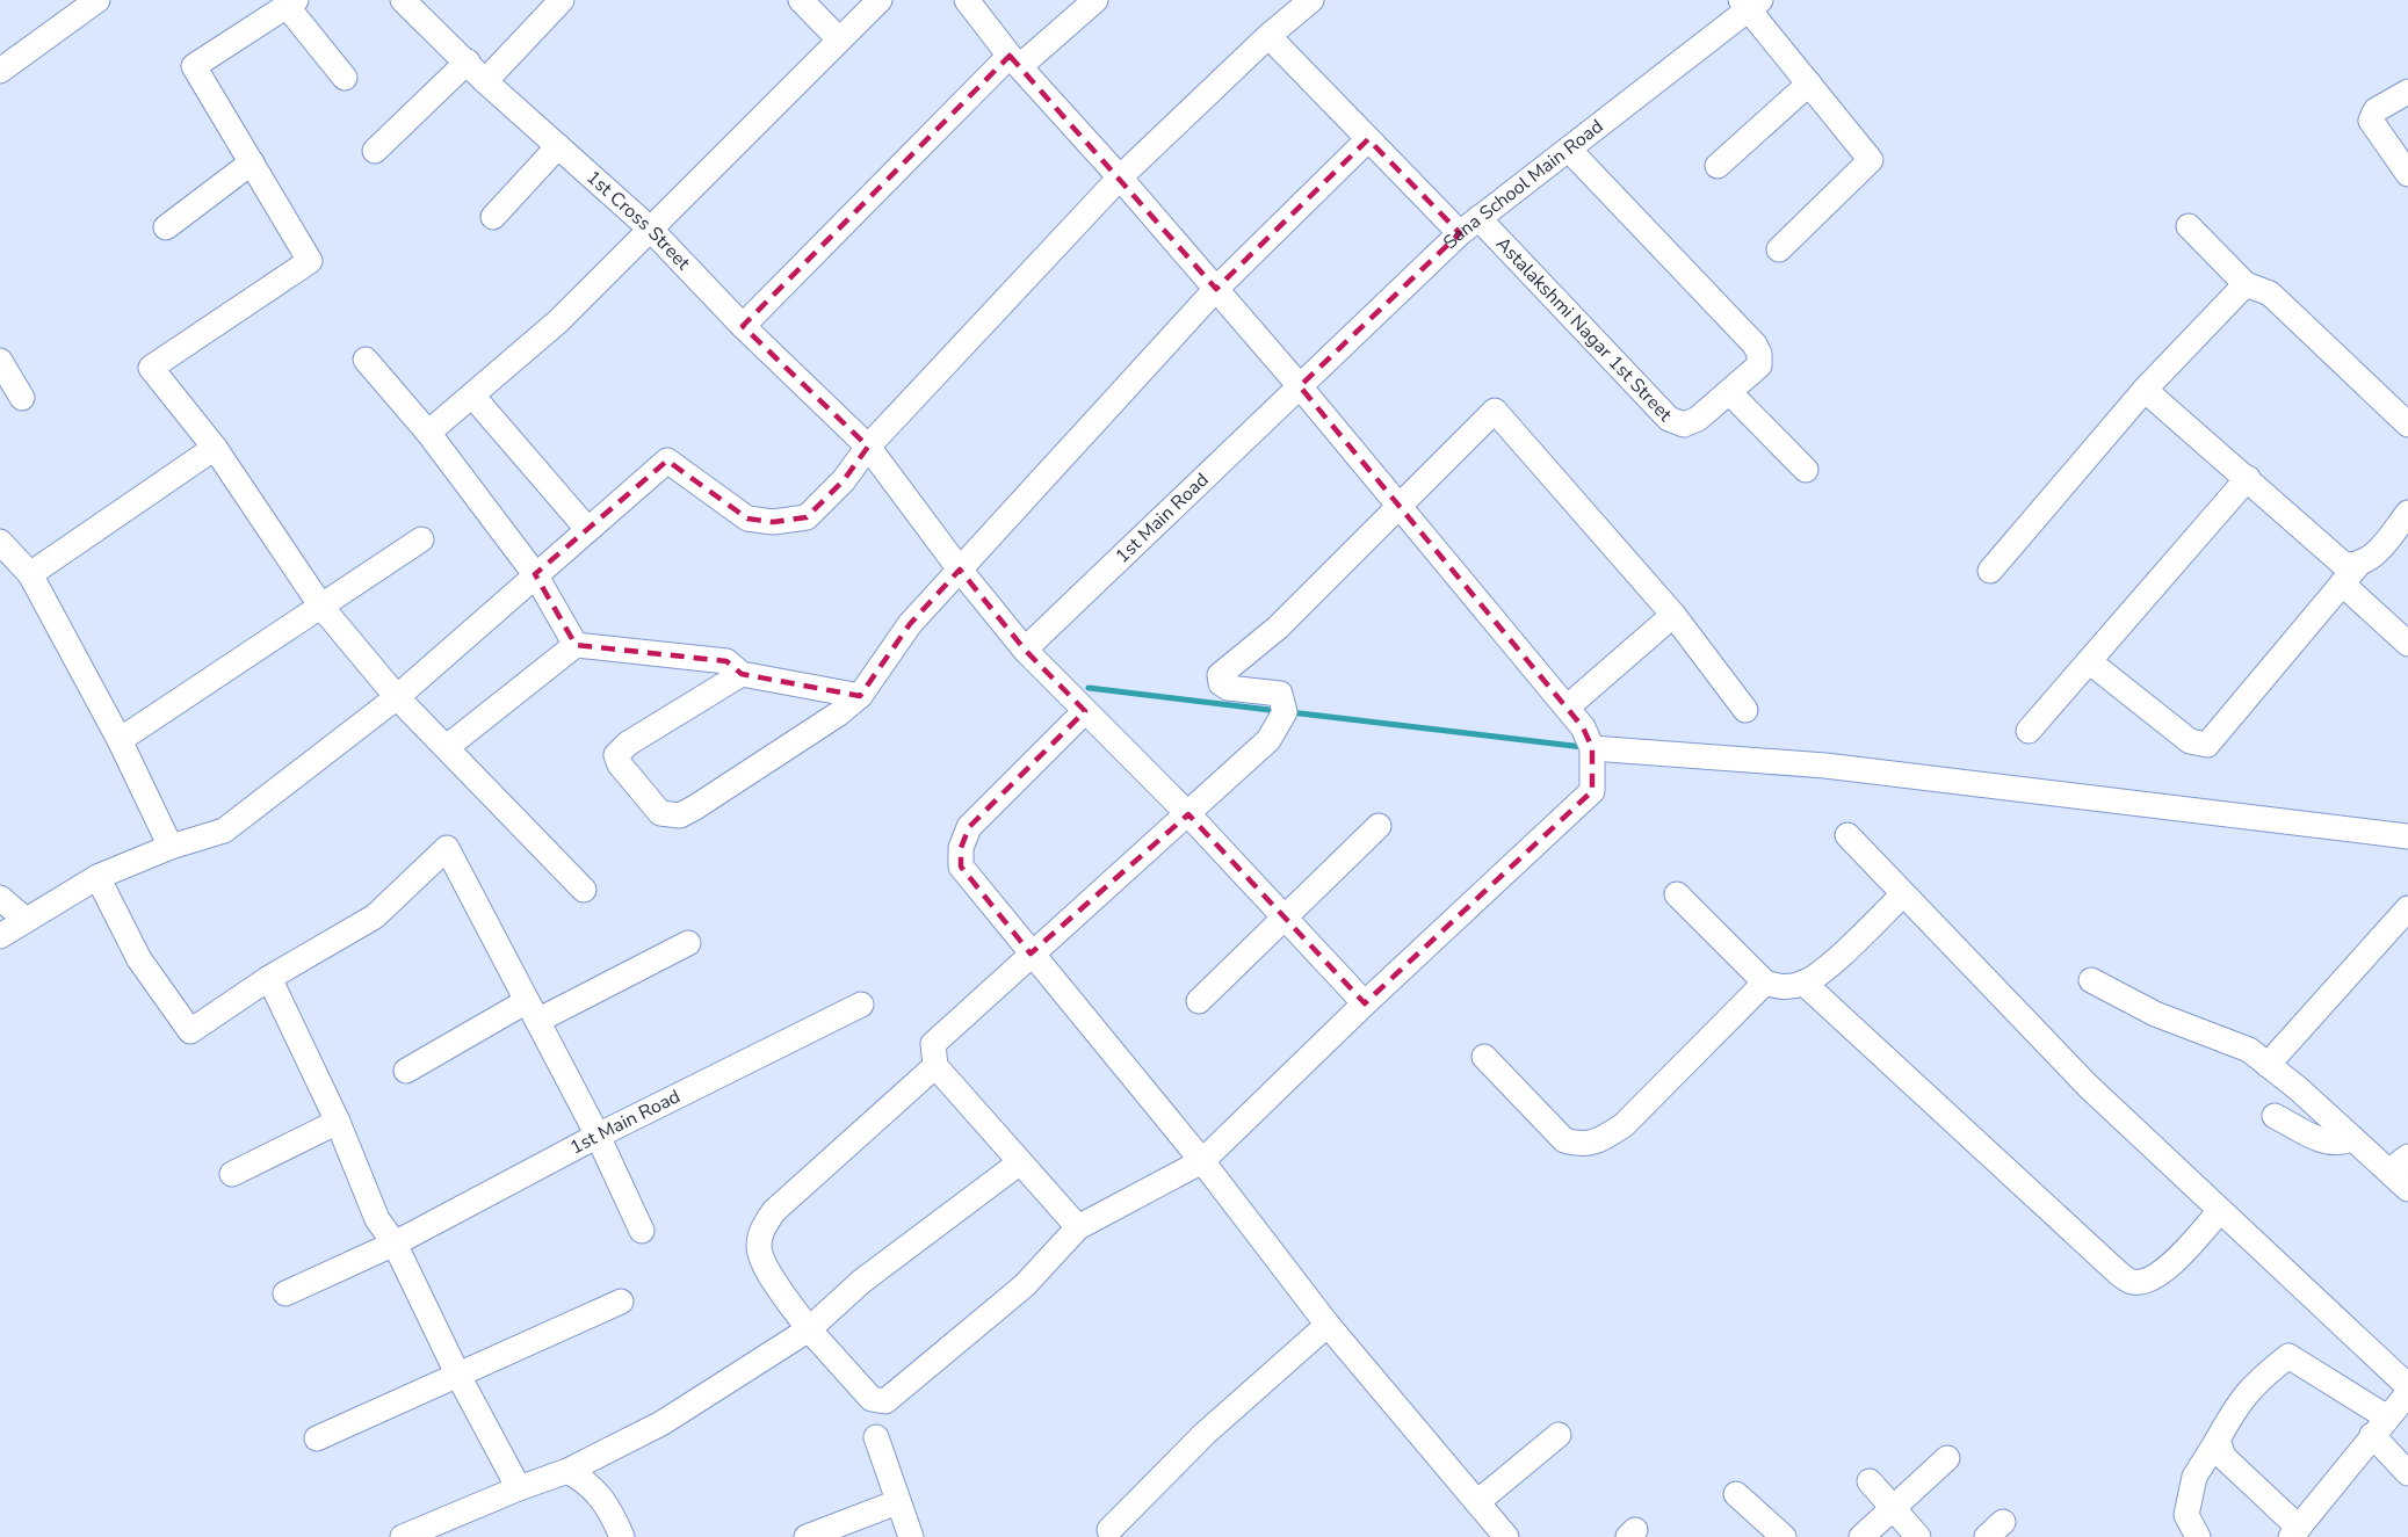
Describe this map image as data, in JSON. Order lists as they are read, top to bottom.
{
  "streets": {
    "street": [
      "Sana School Main Road",
      "1st Cross Street",
      "Astalakshmi Nagar 1st Street",
      "1st Main Road"
    ]
  },
  "crossings": [
    ["Sana School Main Road", "Astalakshmi Nagar 1st Street"],
    ["Sana School Main Road", "1st Main Road"],
    ["1st Cross Street", "1st Main Road"]
  ]
}
